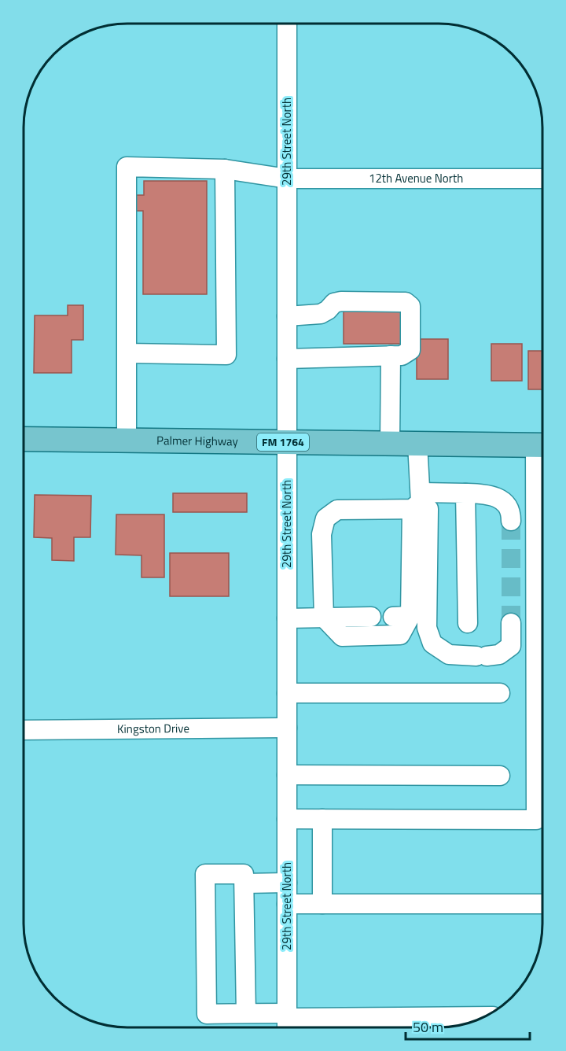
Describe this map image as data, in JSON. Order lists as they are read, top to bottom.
{
  "streets": {
    "main road": ["Palmer Highway", "FM 1764"],
    "street": ["29th Street North", "12th Avenue North", "Kingston Drive"]
  },
  "crossings": [
    ["29th Street North", "12th Avenue North"],
    ["29th Street North", "Palmer Highway"],
    ["29th Street North", "Kingston Drive"]
  ],
  "scale_bar": "50 m"
}
